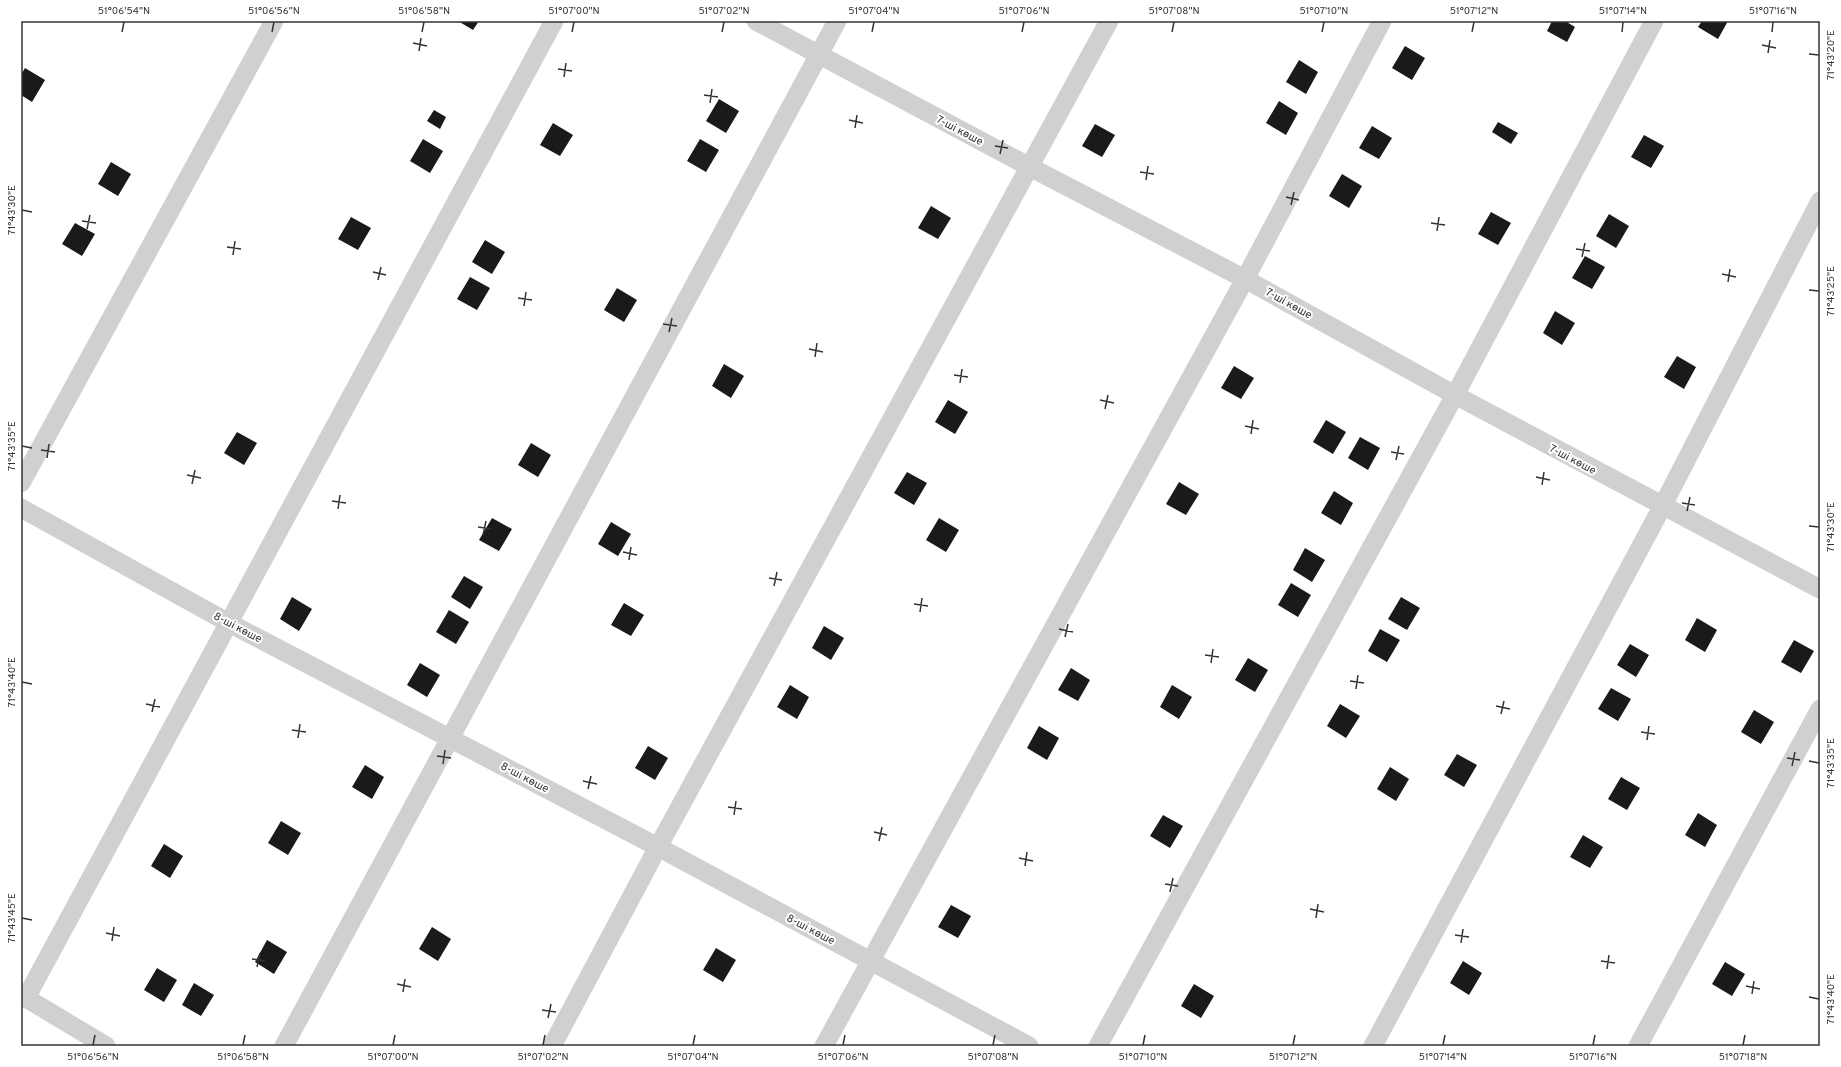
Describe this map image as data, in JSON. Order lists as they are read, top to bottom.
{
  "streets": {
    "lane": ["7-ші көше", "8-ші көше"]
  },
  "coordinates": [
    "51°06'54\"N",
    "51°06'56\"N",
    "51°06'58\"N",
    "51°07'00\"N",
    "51°07'02\"N",
    "51°07'04\"N",
    "51°07'06\"N",
    "51°07'08\"N",
    "51°07'10\"N",
    "51°07'12\"N",
    "51°07'14\"N",
    "51°07'16\"N",
    "71°43'20\"E",
    "71°43'30\"E",
    "71°43'25\"E",
    "71°43'35\"E",
    "71°43'40\"E",
    "71°43'45\"E",
    "51°07'18\"N"
  ]
}
